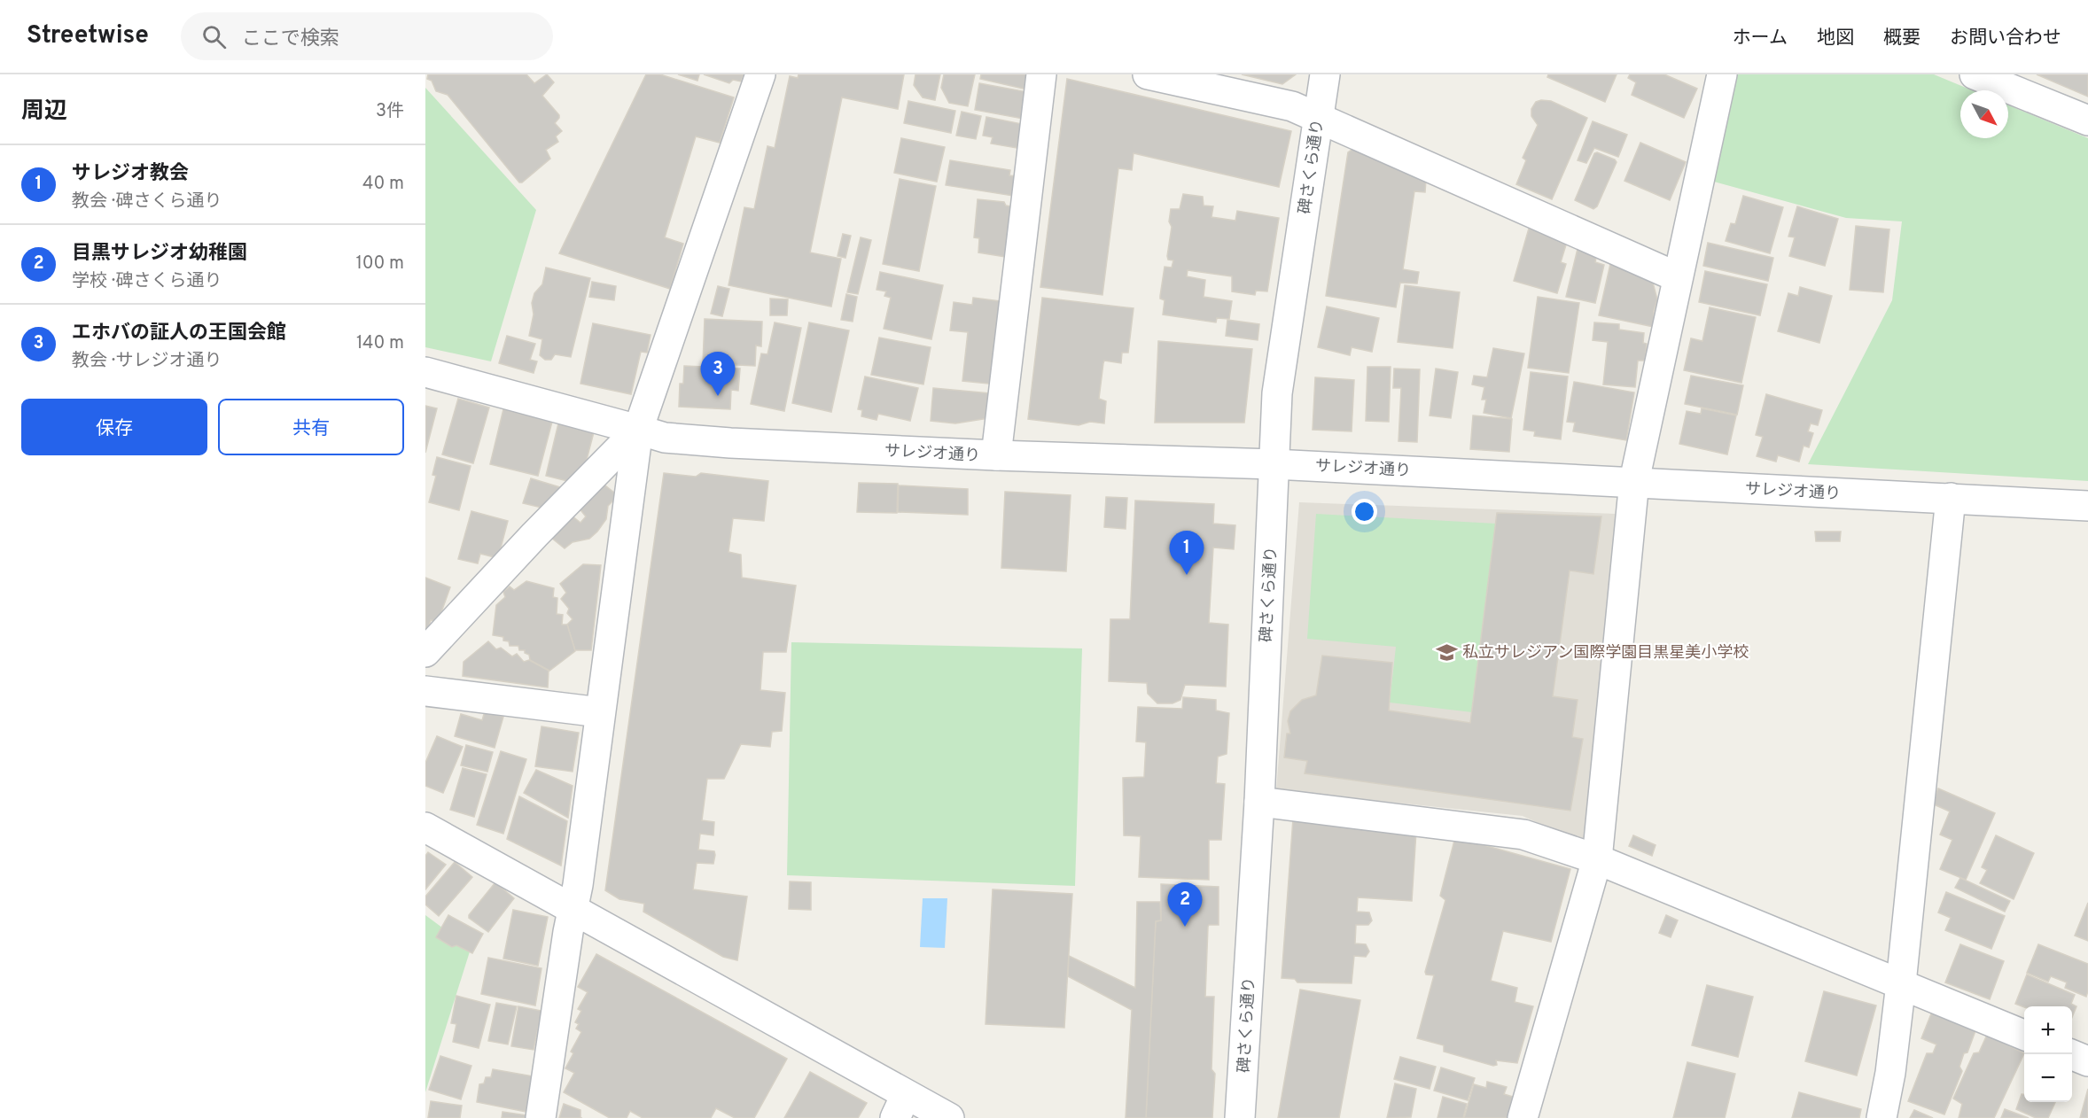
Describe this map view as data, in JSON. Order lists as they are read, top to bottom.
{
  "streets": {
    "street": ["碑さくら通り", "サレジオ通り"]
  },
  "crossings": [
    ["碑さくら通り", "サレジオ通り"]
  ],
  "places": {
    "school or university": ["私立サレジアン国際学園目黒星美小学校"]
  },
  "north": "bottom right",
  "page": {
    "header": "Streetwise",
    "search": "ここで検索",
    "nav": [
      "ホーム",
      "地図",
      "概要",
      "お問い合わせ"
    ],
    "heading": ["周辺", "3件"],
    "list": [
      {
        "mark": "1",
        "name": "サレジオ教会",
        "note": "教会 · 碑さくら通り",
        "value": "40 m"
      },
      {
        "mark": "2",
        "name": "目黒サレジオ幼稚園",
        "note": "学校 · 碑さくら通り",
        "value": "100 m"
      },
      {
        "mark": "3",
        "name": "エホバの証人の王国会館",
        "note": "教会 · サレジオ通り",
        "value": "140 m"
      }
    ],
    "pins": ["3", "1", "2"],
    "buttons": ["保存", "共有"],
    "map_buttons": ["+", "−"]
  }
}
